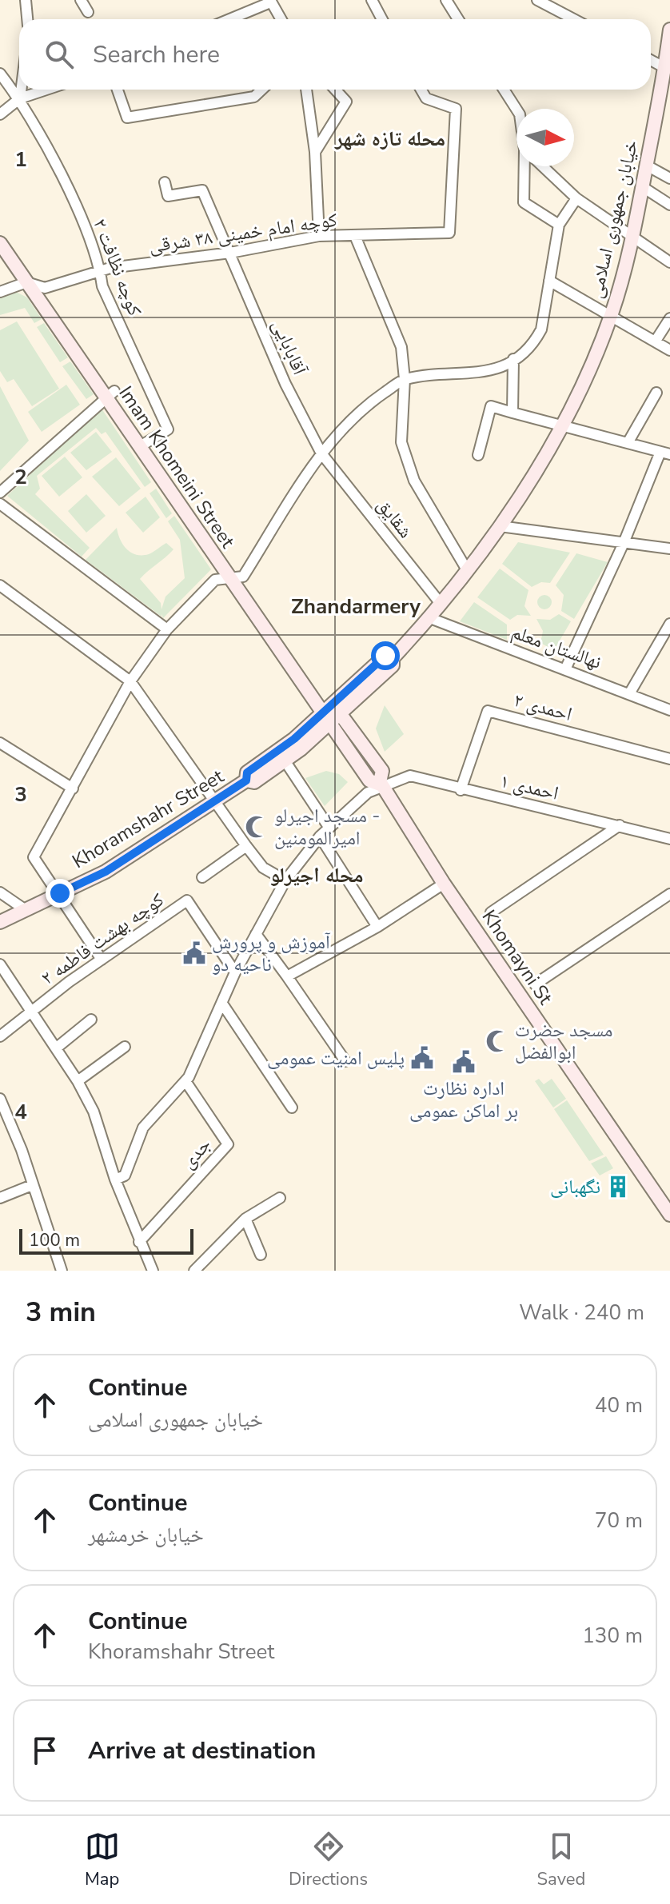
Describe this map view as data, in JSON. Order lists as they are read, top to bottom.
{
  "streets": {
    "main road": [
      "خیابان جمهوری اسلامی",
      "Imam Khomeini Street",
      "Khoramshahr Street",
      "Khomayni St"
    ],
    "street": [
      "کوچه امام خمینی ۳۸ شرقی",
      "کوچه نظافت ۲",
      "آقابابایی",
      "شقایق",
      "نهالستان معلم",
      "احمدی ۲",
      "احمدی ۱",
      "کوچه بهشت فاطمه ۲",
      "جدی"
    ]
  },
  "crossings": [
    ["خیابان جمهوری اسلامی", "شقایق"],
    ["خیابان جمهوری اسلامی", "نهالستان معلم"],
    ["کوچه امام خمینی ۳۸ شرقی", "کوچه نظافت ۲"],
    ["کوچه امام خمینی ۳۸ شرقی", "آقابابایی"],
    ["کوچه امام خمینی ۳۸ شرقی", "Imam Khomeini Street"],
    ["کوچه نظافت ۲", "Imam Khomeini Street"],
    ["آقابابایی", "شقایق"],
    ["Imam Khomeini Street", "احمدی ۱"],
    ["Imam Khomeini Street", "Khomayni St"],
    ["احمدی ۲", "احمدی ۱"],
    ["احمدی ۱", "کوچه بهشت فاطمه ۲"],
    ["احمدی ۱", "Khomayni St"],
    ["احمدی ۱", "جدی"]
  ],
  "districts": ["محله تازه شهر", "Zhandarmery", "محله اجیرلو"],
  "places": {
    "mosque": ["مسجد اجیرلو - امیرالمومنین", "مسجد حضرت ابوالفضل"],
    "public building": ["آموزش و پرورش ناحیه دو", "پلیس امنیت عمومی", "اداره نظارت بر اماکن عمومی"],
    "building": ["نگهبانی"]
  },
  "scale_bar": "100 m",
  "north": "right",
  "page": {
    "search": "Search here",
    "scale": "100 m",
    "heading": ["3 min", "Walk · 240 m"],
    "list": [
      ["Continue", "خیابان جمهوری اسلامی", "40 m"],
      ["Continue", "خیابان خرمشهر", "70 m"],
      ["Continue", "Khoramshahr Street", "130 m"],
      "Arrive at destination"
    ],
    "nav": ["Map", "Directions", "Saved"]
  },
  "grid": {
    "rows": [
      "1",
      "2",
      "3",
      "4"
    ]
  }
}
